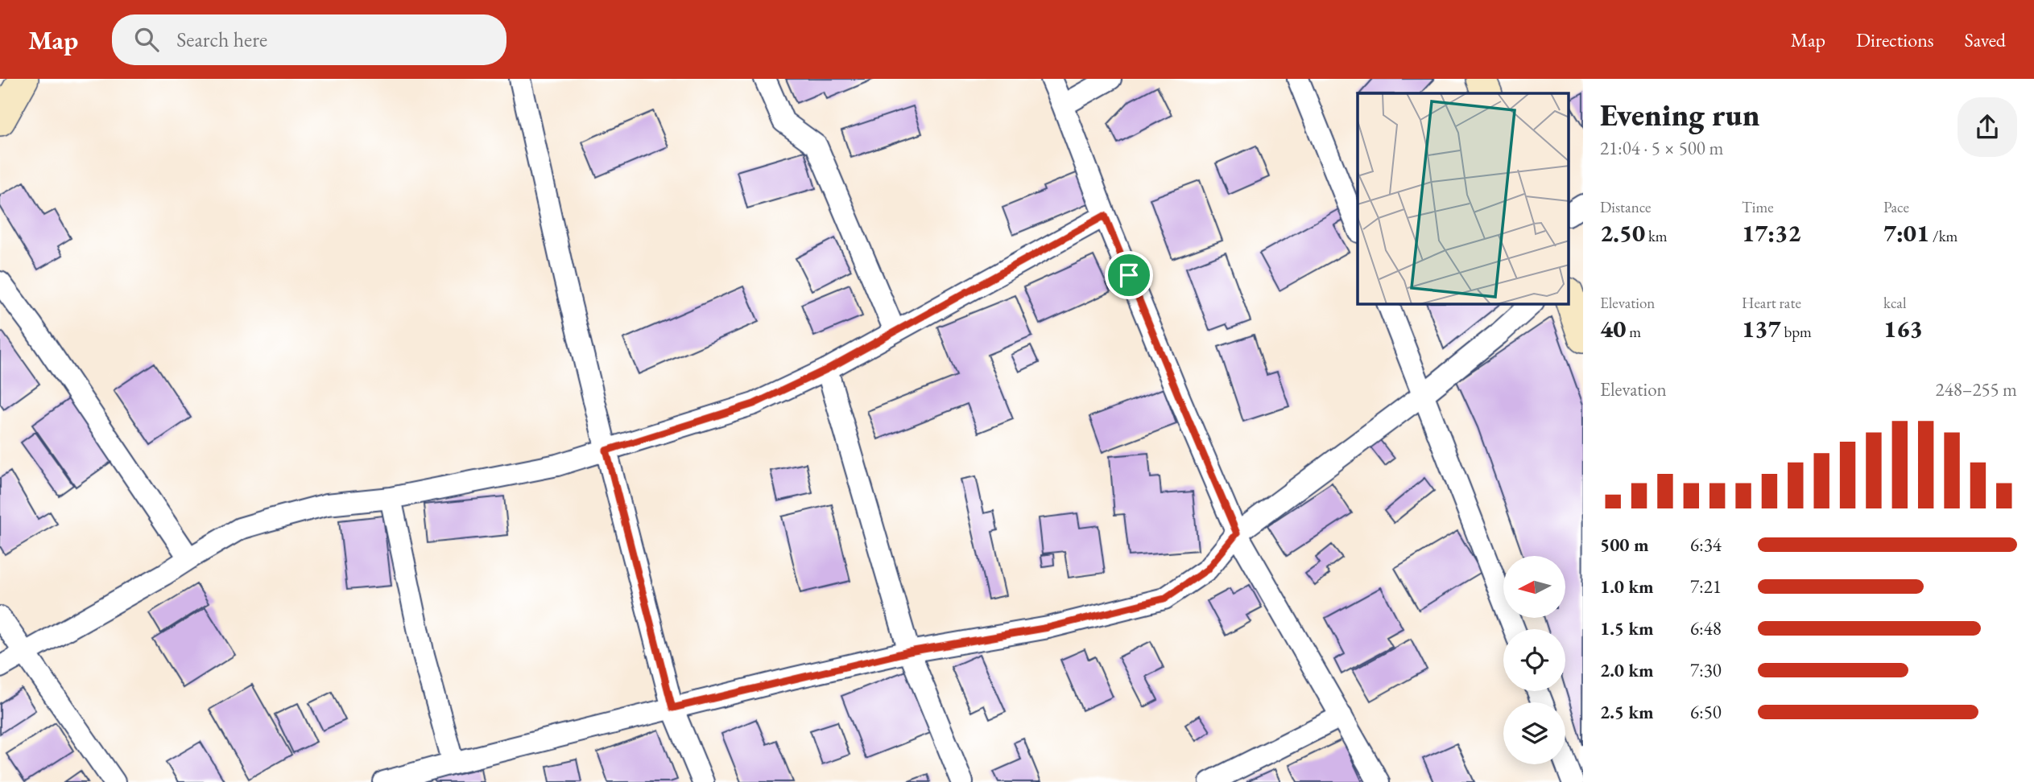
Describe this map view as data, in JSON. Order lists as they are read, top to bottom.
{
  "north": "left",
  "page": {
    "header": "Map",
    "search": "Search here",
    "nav": ["Map", "Directions", "Saved"],
    "heading": ["Evening run", "21:04 · 5 × 500 m"],
    "stats": [
      ["Distance", "2.50 km"],
      ["Time", "17:32"],
      ["Pace", "7:01 /km"],
      ["Elevation", "40 m"],
      ["Heart rate", "137 bpm"],
      ["kcal", "163"]
    ],
    "chart": ["Elevation", "248–255 m"],
    "list": [
      {
        "name": "500 m",
        "note": "6:34"
      },
      {
        "name": "1.0 km",
        "note": "7:21"
      },
      {
        "name": "1.5 km",
        "note": "6:48"
      },
      {
        "name": "2.0 km",
        "note": "7:30"
      },
      {
        "name": "2.5 km",
        "note": "6:50"
      }
    ]
  }
}
